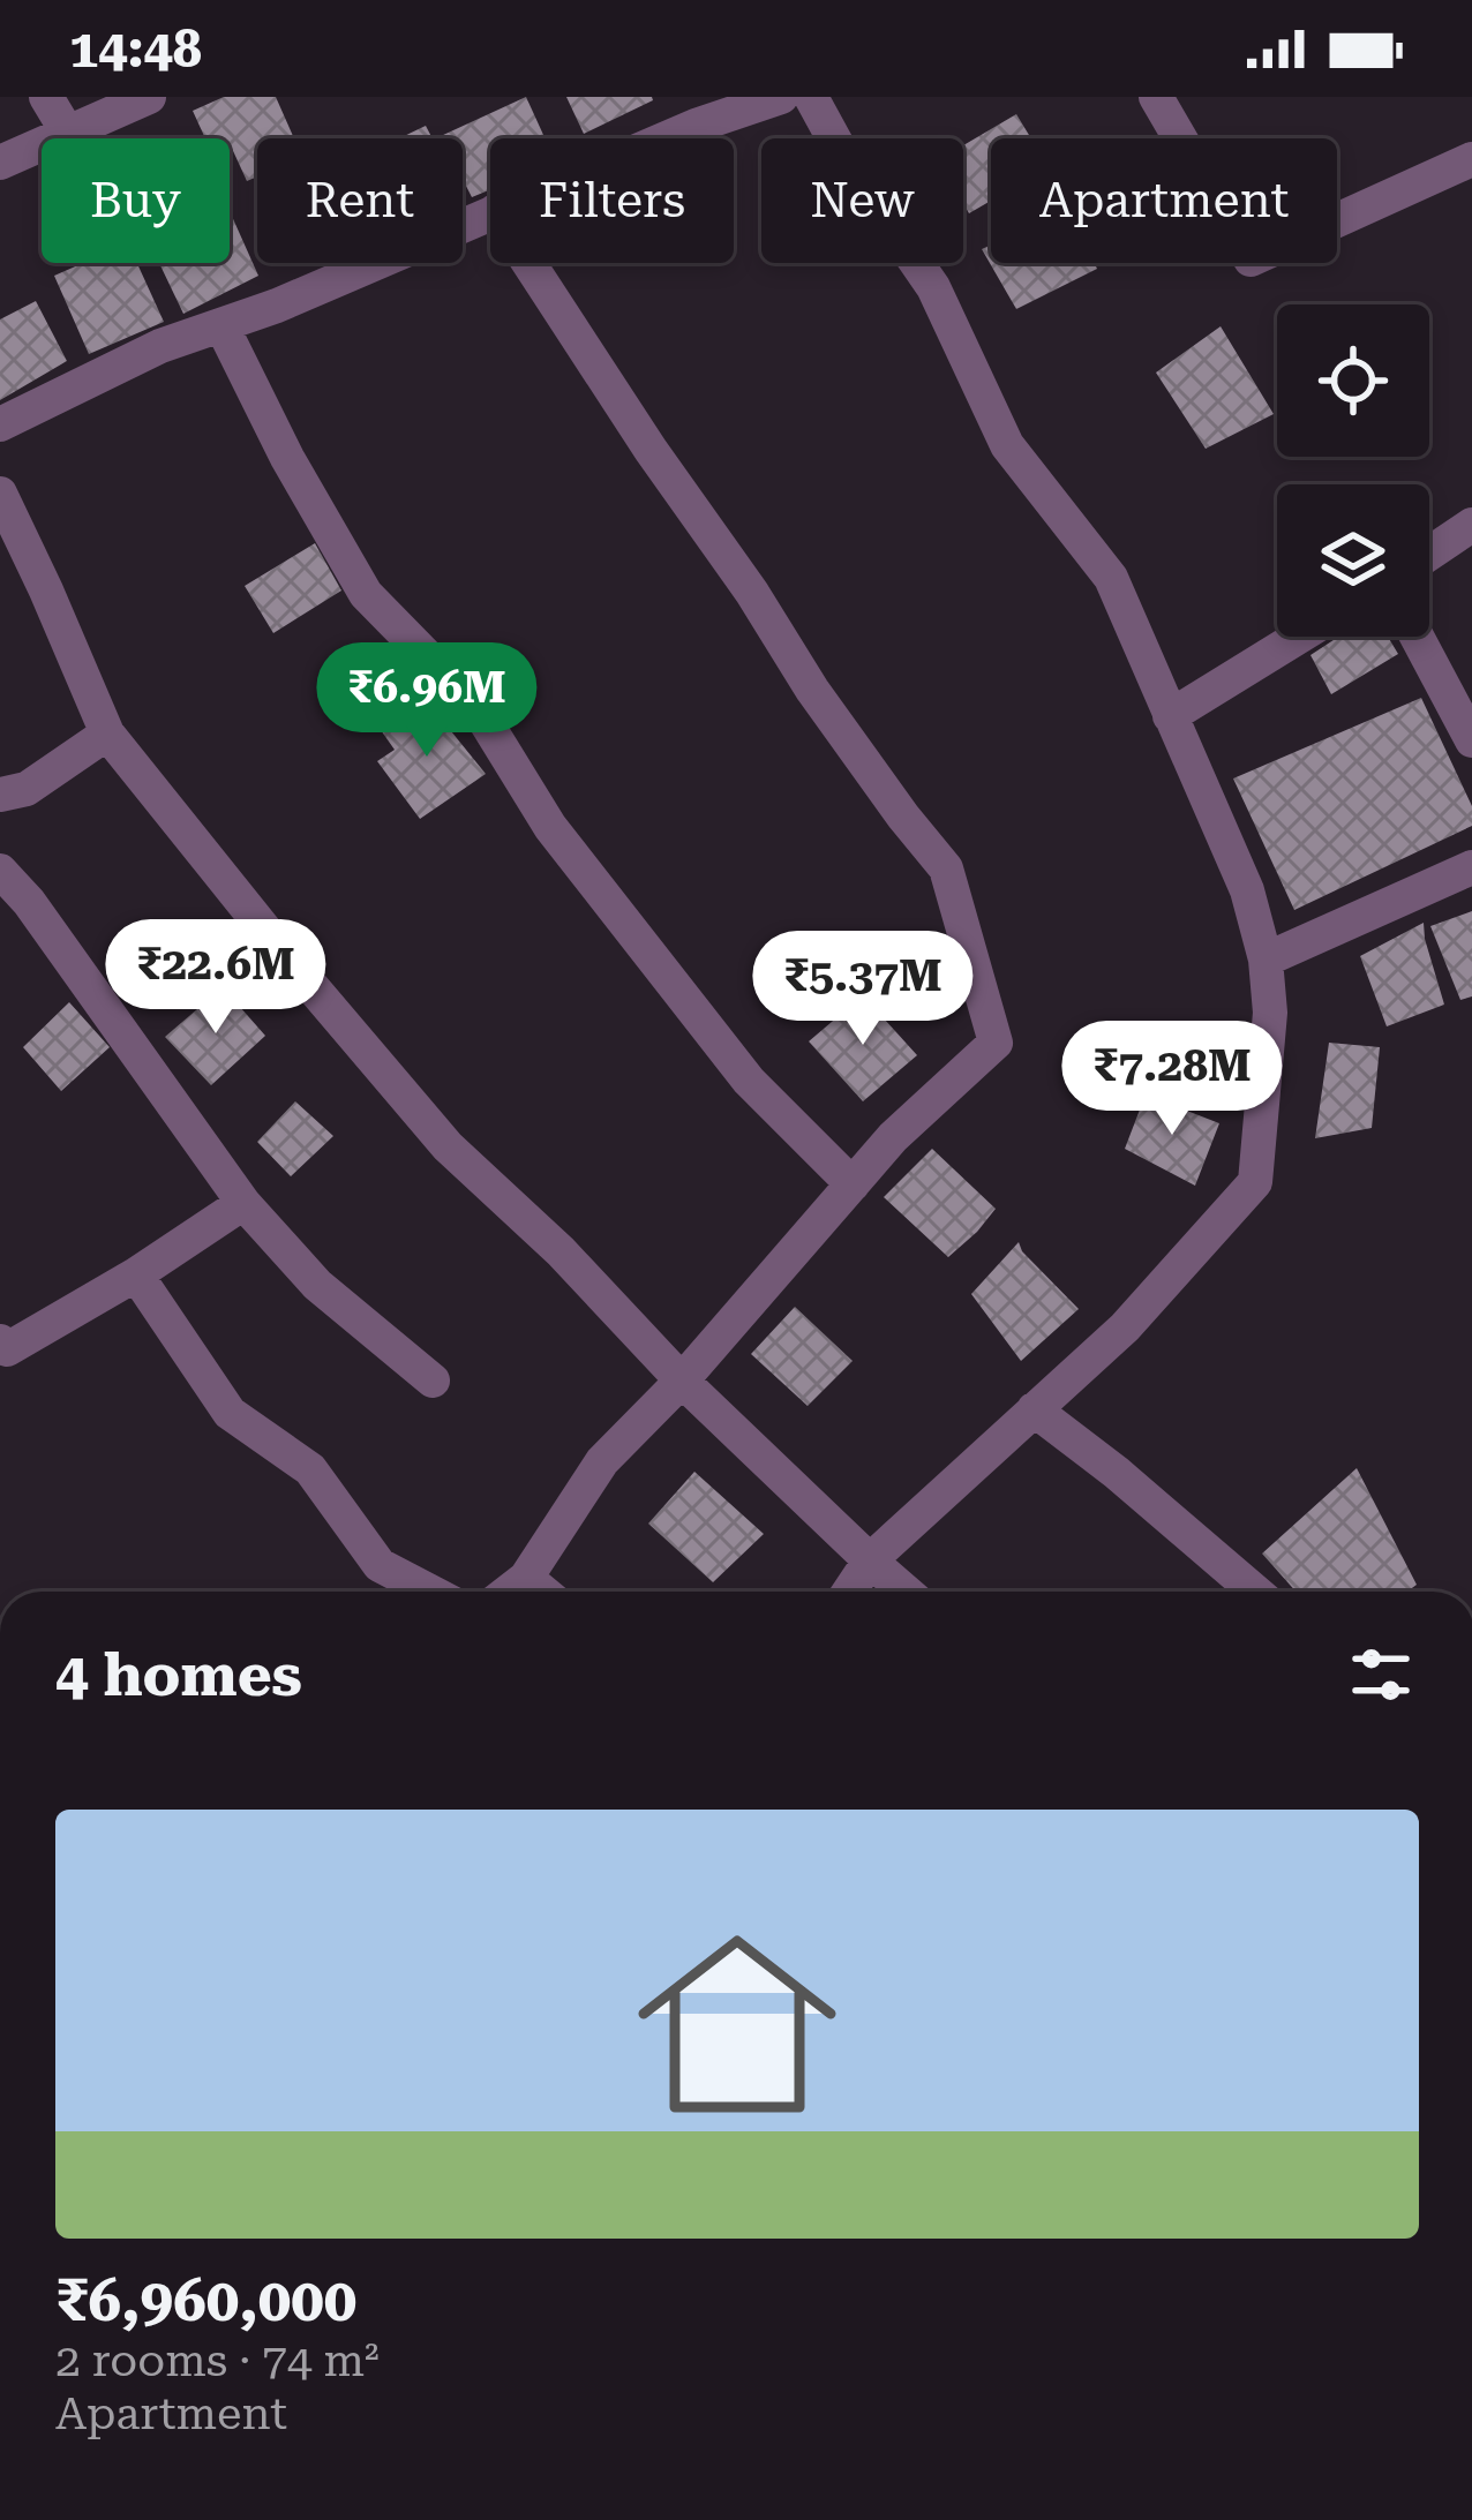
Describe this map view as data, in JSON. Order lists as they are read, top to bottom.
{
  "page": {
    "status": "14:48",
    "chip": [
      "Buy",
      "Rent",
      "Filters",
      "New",
      "Apartment"
    ],
    "price": [
      "₹6.96M",
      "₹22.6M",
      "₹5.37M",
      "₹7.28M"
    ],
    "heading": "4 homes",
    "list": [
      {
        "name": "₹6,960,000",
        "note": "2 rooms · 74 m² · Apartment"
      }
    ]
  }
}
